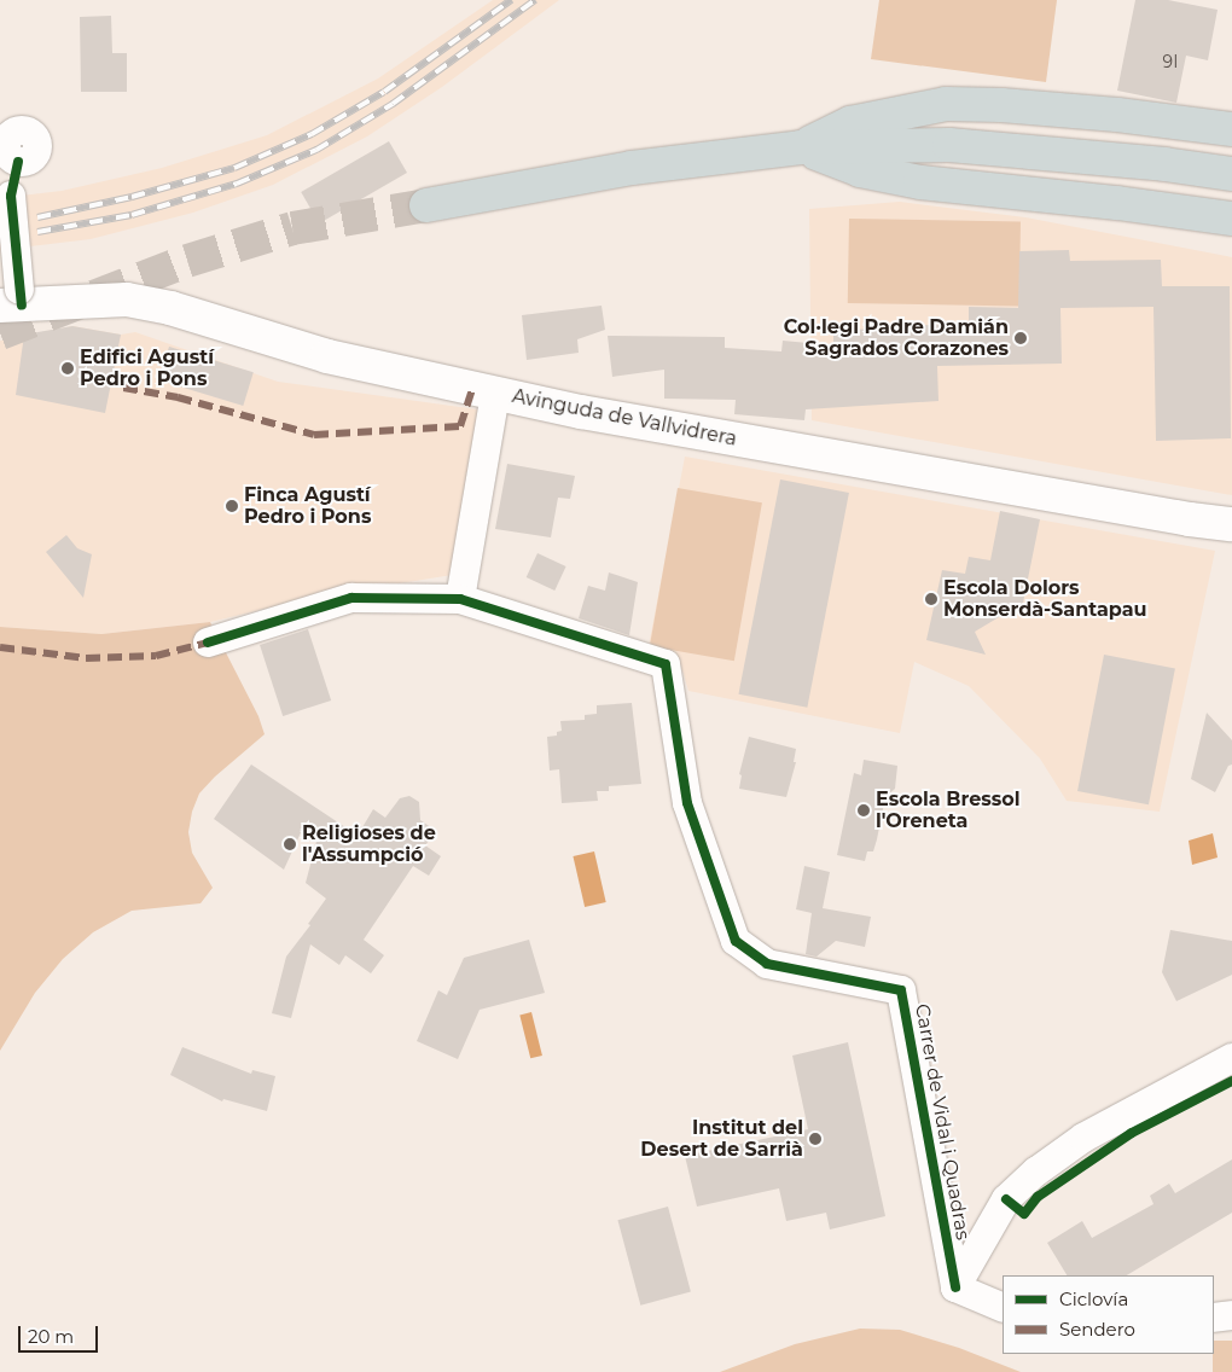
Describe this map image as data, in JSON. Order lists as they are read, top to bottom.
{
  "streets": {
    "main road": ["Avinguda de Vallvidrera"],
    "street": ["Carrer de Vidal i Quadras"]
  },
  "places": [
    "Col·legi Padre Damián Sagrados Corazones",
    "Edifici Agustí Pedro i Pons",
    "Finca Agustí Pedro i Pons",
    "Escola Dolors Monserdà-Santapau",
    "Escola Bressol l'Oreneta",
    "Religioses de l'Assumpció",
    "Institut del Desert de Sarrià"
  ],
  "house_numbers": ["9I"],
  "legend": ["Ciclovía", "Sendero"],
  "scale_bar": "20 m"
}
